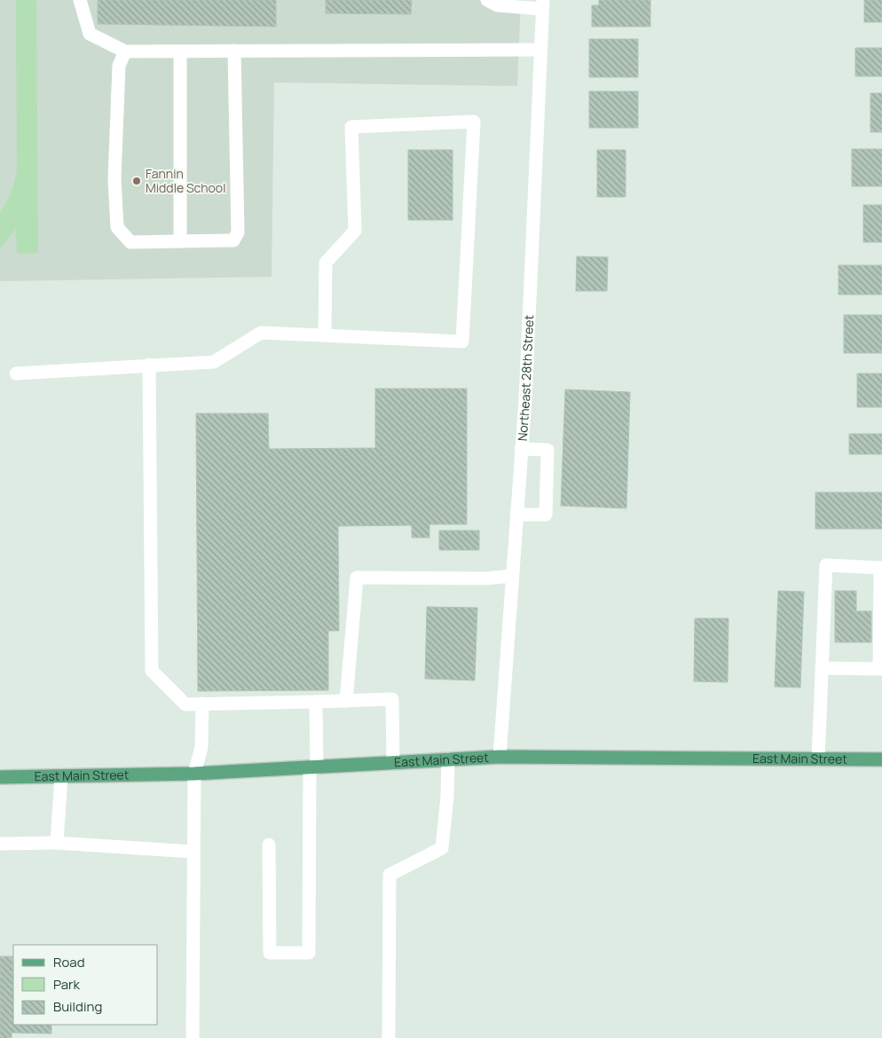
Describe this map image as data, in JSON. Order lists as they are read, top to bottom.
{
  "streets": {
    "main road": ["East Main Street"],
    "street": ["Northeast 28th Street"]
  },
  "crossings": [
    ["Northeast 28th Street", "East Main Street"]
  ],
  "places": ["Fannin Middle School"],
  "legend": ["Road", "Park", "Building"]
}
